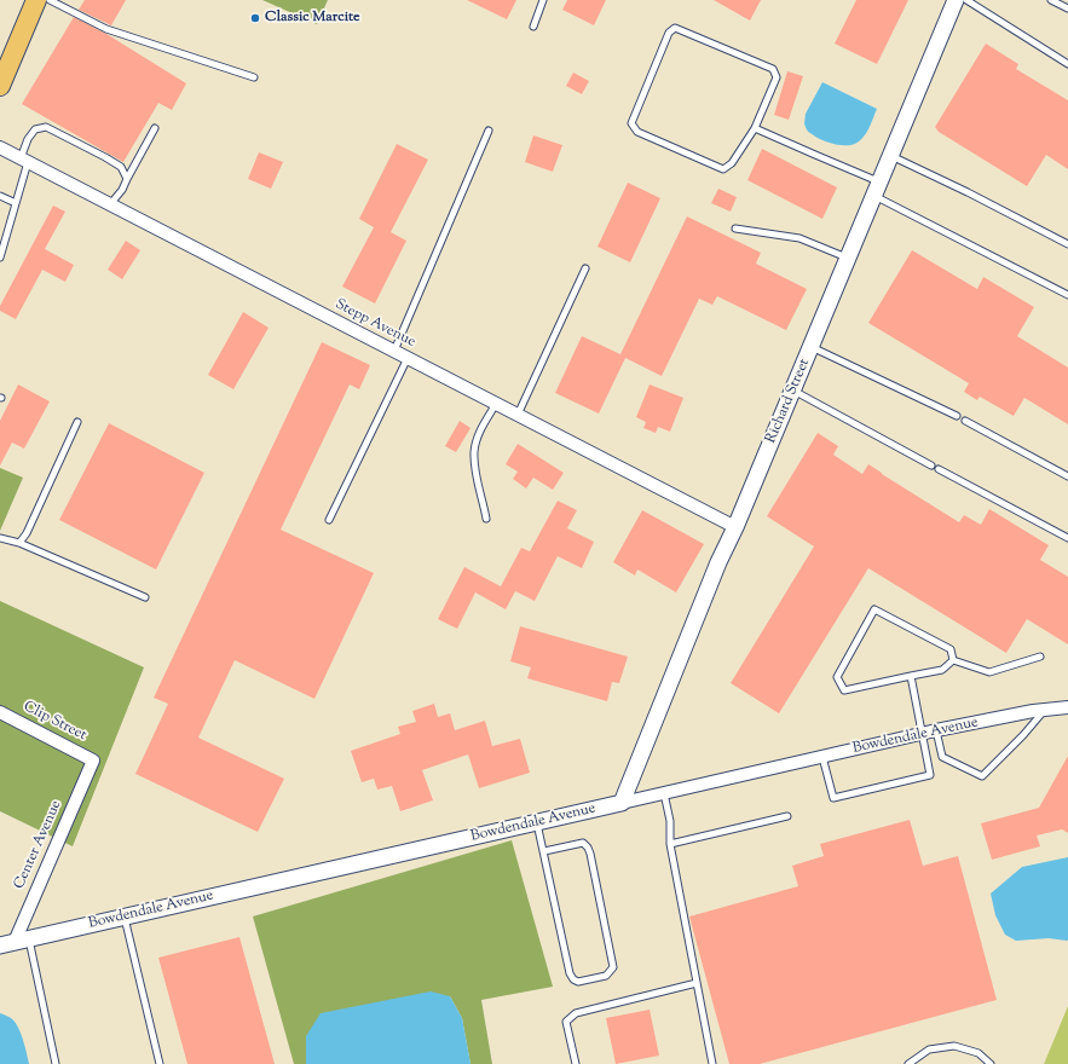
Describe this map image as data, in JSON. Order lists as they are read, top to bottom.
{
  "streets": {
    "street": [
      "Stepp Avenue",
      "Richard Street",
      "Clip Street",
      "Bowdendale Avenue",
      "Center Avenue"
    ]
  },
  "crossings": [
    ["Stepp Avenue", "Richard Street"],
    ["Richard Street", "Bowdendale Avenue"],
    ["Clip Street", "Center Avenue"],
    ["Bowdendale Avenue", "Center Avenue"]
  ],
  "places": ["Classic Marcite"]
}
